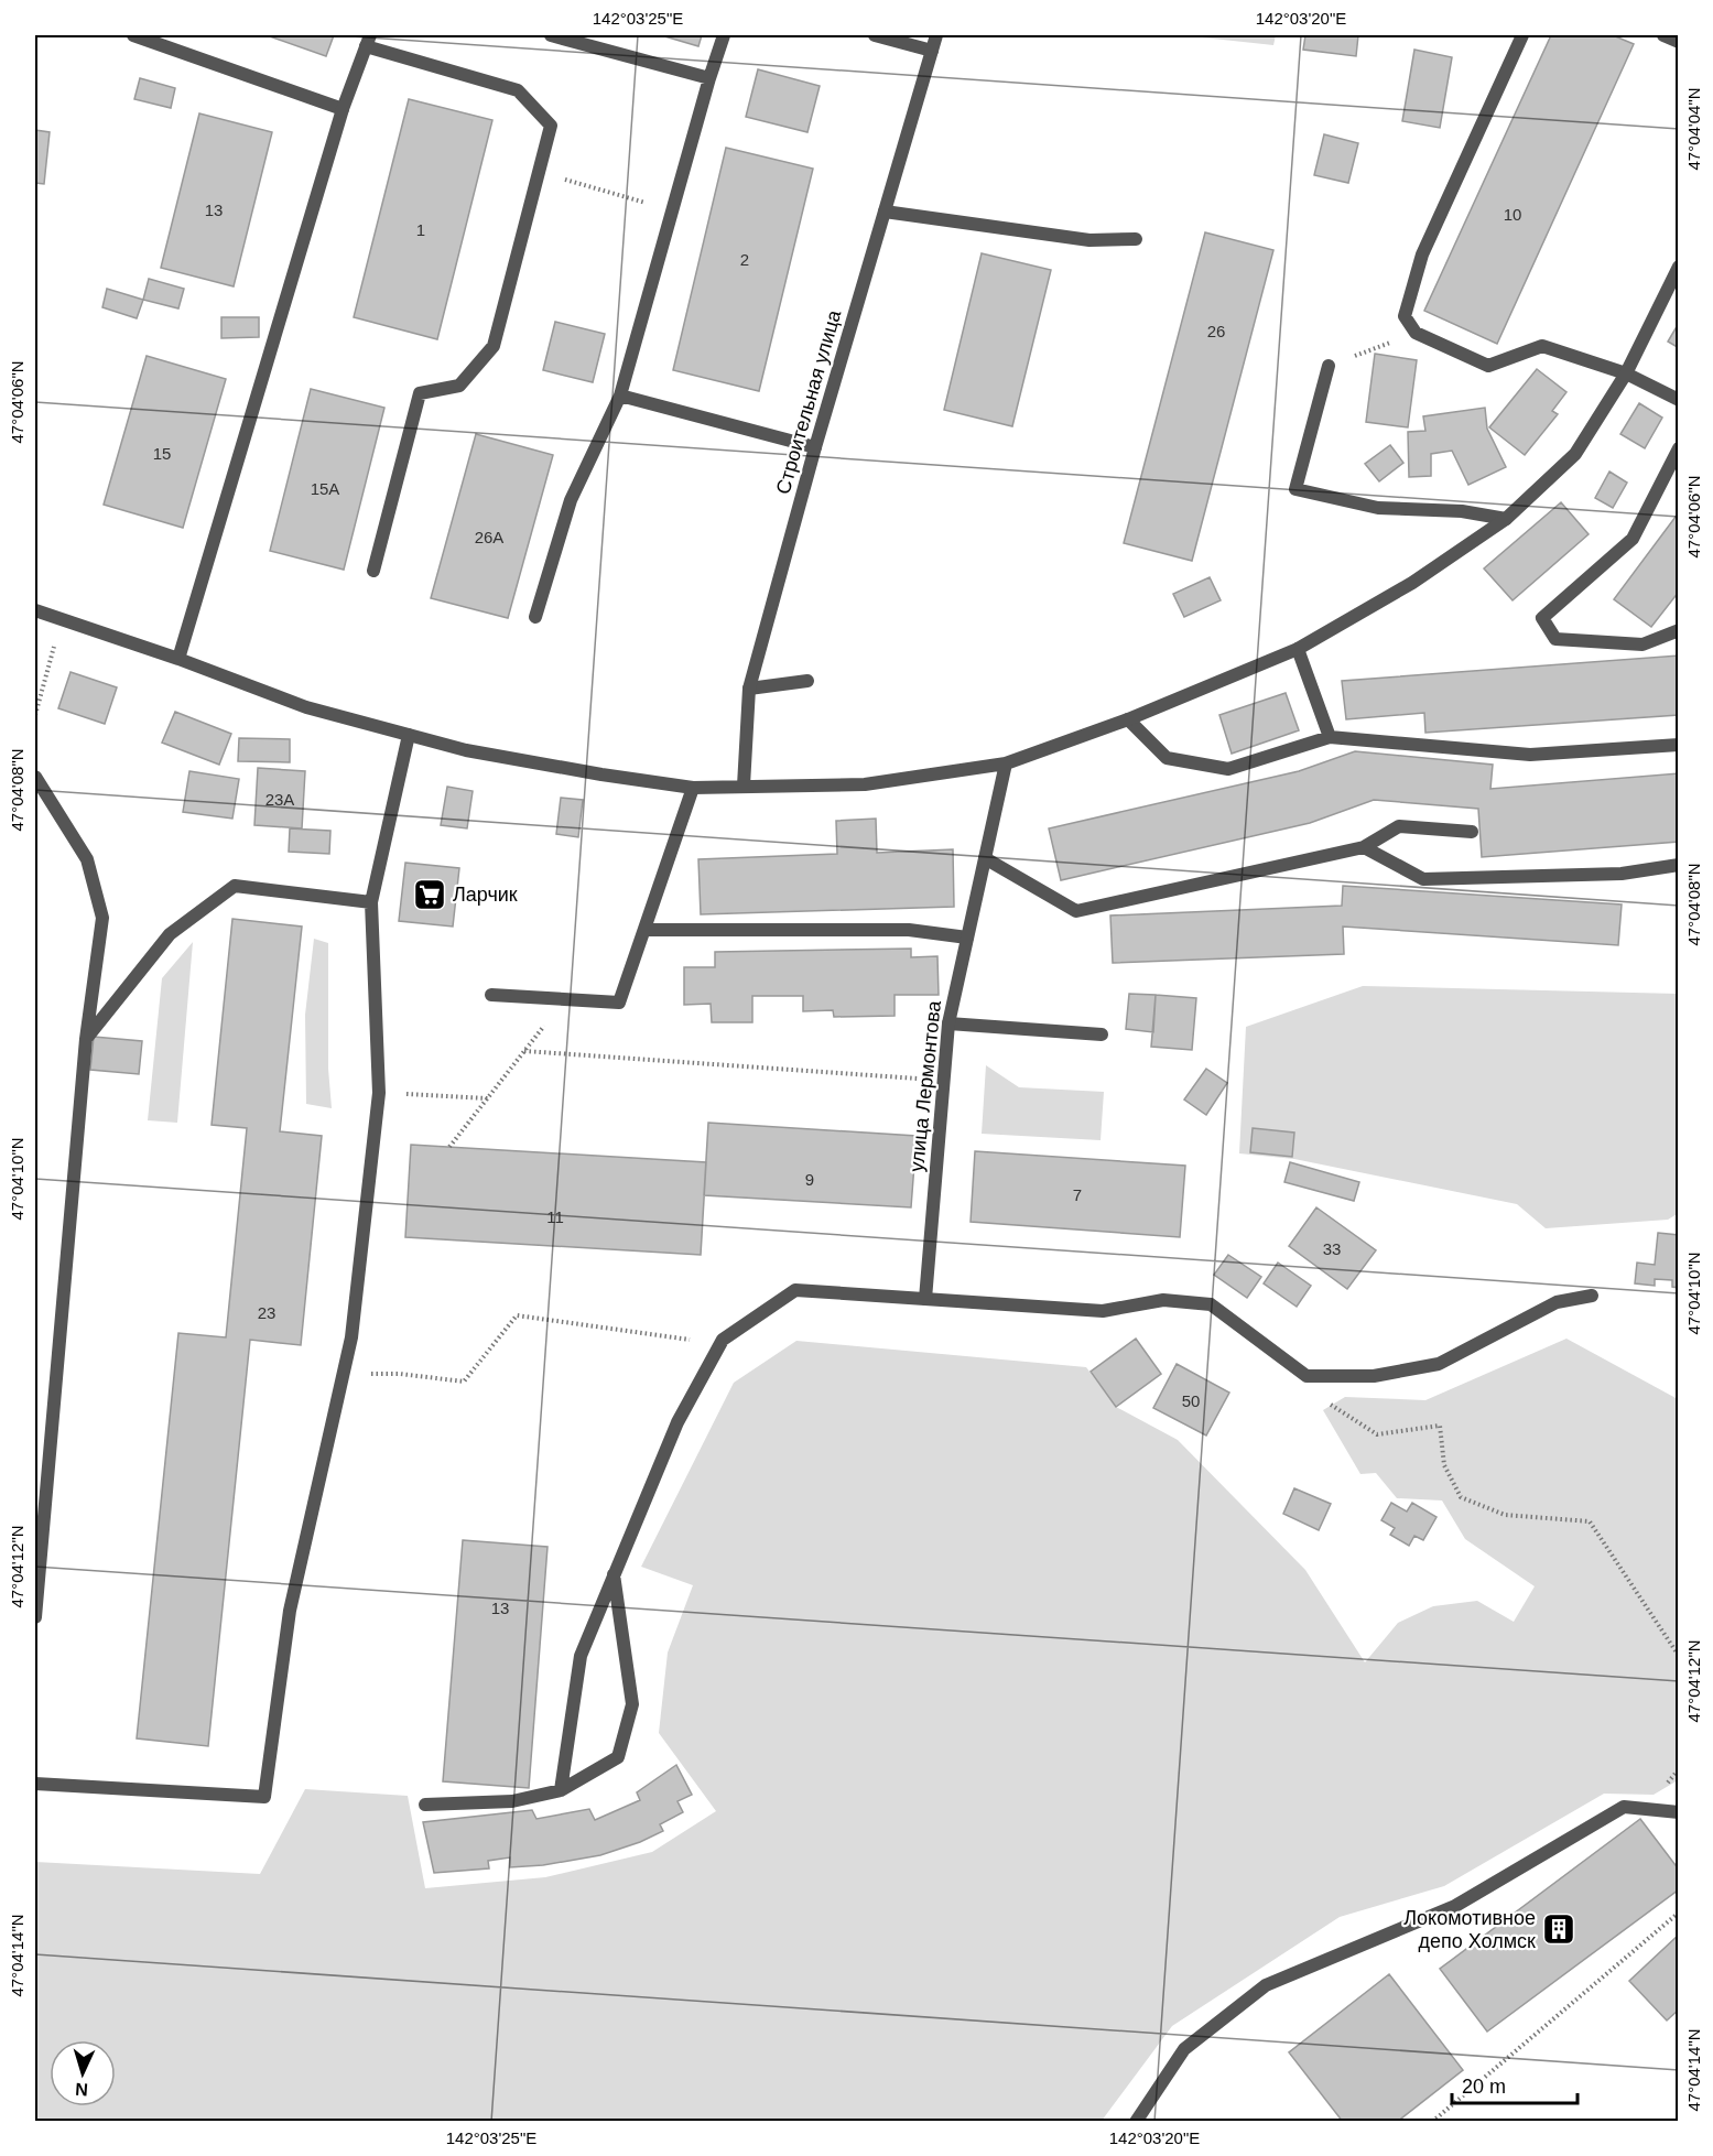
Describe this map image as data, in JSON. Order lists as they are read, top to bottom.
{
  "streets": {
    "street": ["Строительная улица", "улица Лермонтова"]
  },
  "places": {
    "supermarket": ["Ларчик"],
    "building": ["Локомотивное депо Холмск"]
  },
  "house_numbers": [
    "13",
    "10",
    "1",
    "2",
    "26",
    "15",
    "15А",
    "26А",
    "23А",
    "9",
    "7",
    "11",
    "33",
    "23",
    "50",
    "13"
  ],
  "scale_bar": "20 m",
  "north": "bottom",
  "coordinates": [
    "142°03'25\"E",
    "142°03'20\"E",
    "47°04'04\"N",
    "47°04'06\"N",
    "47°04'08\"N",
    "47°04'10\"N",
    "47°04'12\"N",
    "47°04'14\"N"
  ]
}
